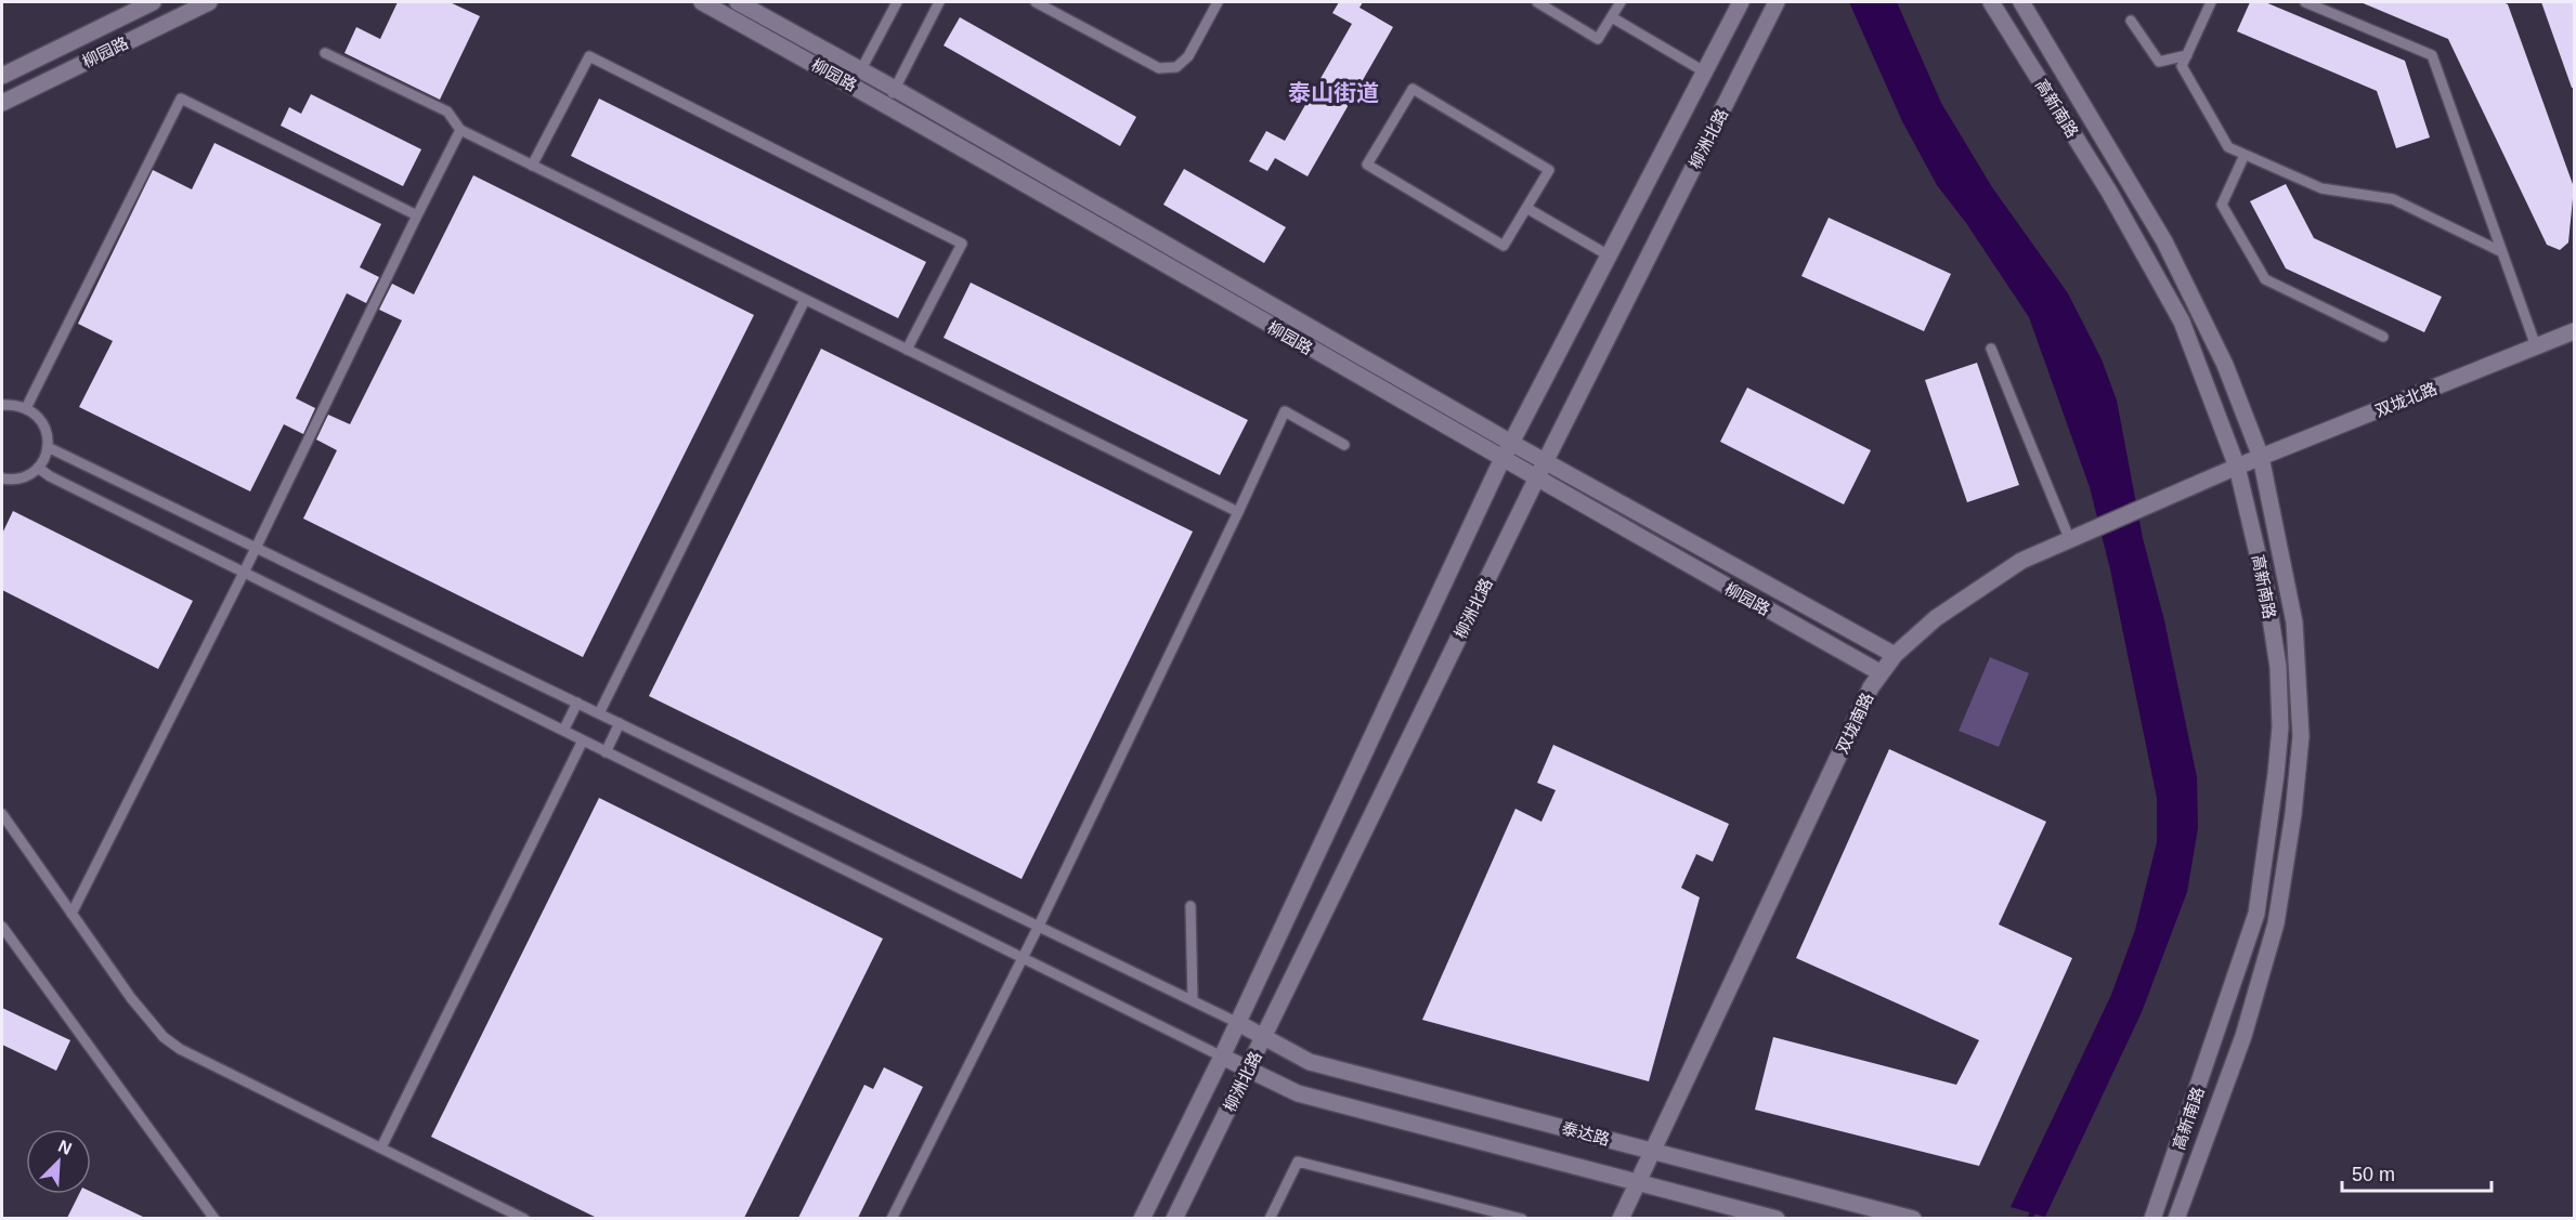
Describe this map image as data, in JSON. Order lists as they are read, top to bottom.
{
  "streets": {
    "street": [
      "柳园路",
      "高新南路",
      "柳洲北路",
      "双垅北路",
      "双垅南路",
      "泰达路"
    ]
  },
  "crossings": [
    ["柳园路", "柳洲北路"],
    ["柳园路", "双垅南路"],
    ["高新南路", "双垅北路"],
    ["高新南路", "双垅南路"],
    ["柳洲北路", "泰达路"],
    ["双垅北路", "双垅南路"],
    ["双垅南路", "泰达路"]
  ],
  "districts": ["泰山街道"],
  "scale_bar": "50 m",
  "north": "top right"
}
